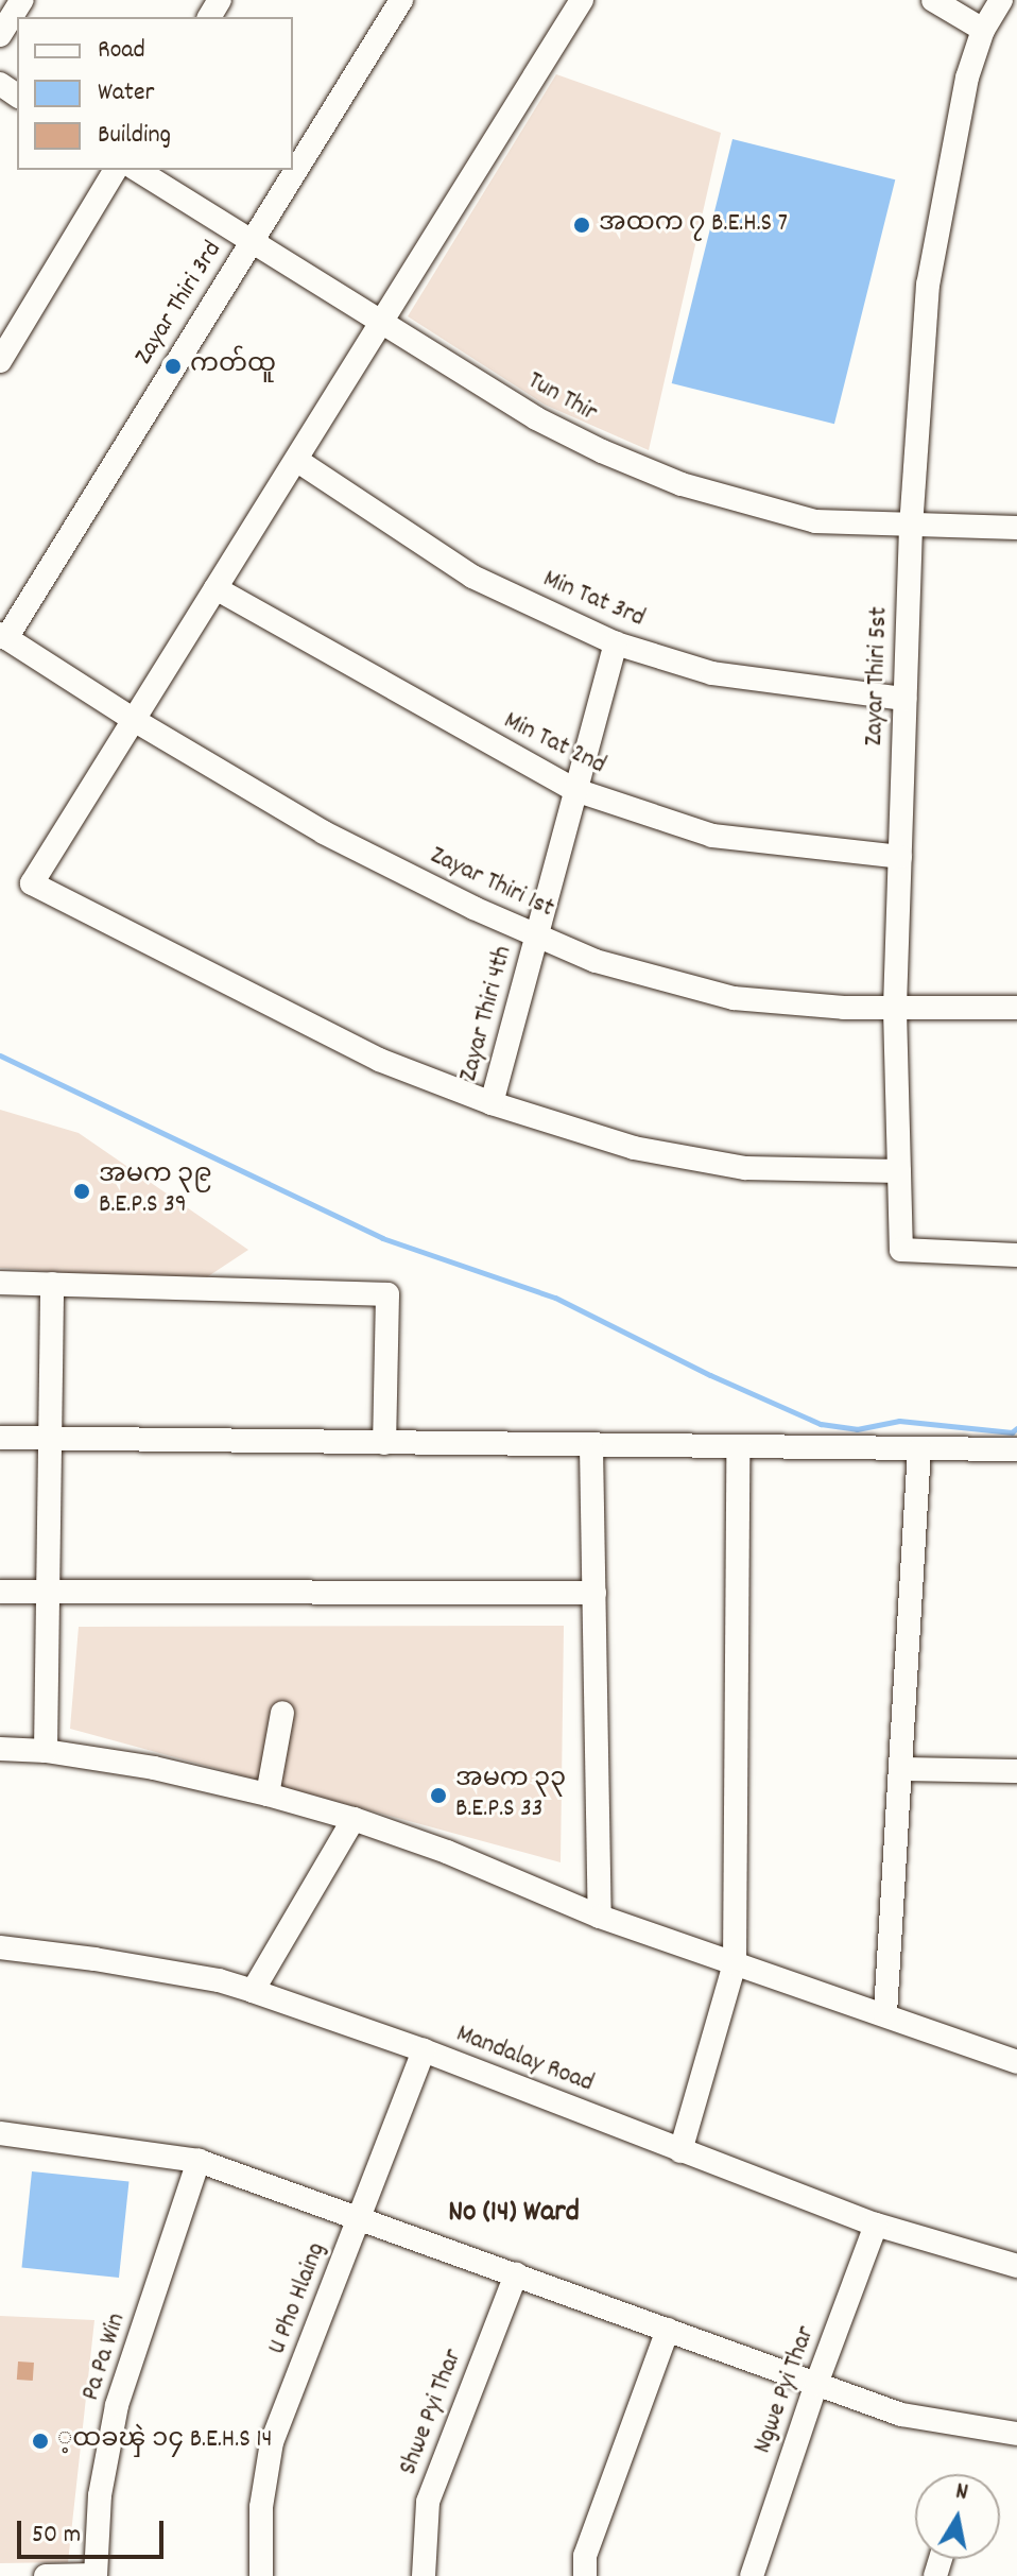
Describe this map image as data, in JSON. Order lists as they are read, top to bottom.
{
  "streets": {
    "street": [
      "Zayar Thiri 3rd",
      "Tun Thir",
      "Min Tat 3rd",
      "Zayar Thiri 5st",
      "Min Tat 2nd",
      "Zayar Thiri 1st",
      "Zayar Thiri 4th",
      "Mandalay Road",
      "U Pho Hlaing",
      "Pa Pa Win",
      "Ngwe Pyi Thar",
      "Shwe Pyi Thar"
    ]
  },
  "crossings": [
    ["Zayar Thiri 3rd", "Tun Thir"],
    ["Zayar Thiri 3rd", "Zayar Thiri 1st"],
    ["Tun Thir", "Zayar Thiri 5st"],
    ["Min Tat 3rd", "Zayar Thiri 5st"],
    ["Min Tat 3rd", "Zayar Thiri 4th"],
    ["Zayar Thiri 5st", "Min Tat 2nd"],
    ["Zayar Thiri 5st", "Zayar Thiri 1st"],
    ["Min Tat 2nd", "Zayar Thiri 4th"],
    ["Zayar Thiri 1st", "Zayar Thiri 4th"],
    ["Mandalay Road", "U Pho Hlaing"],
    ["Mandalay Road", "Ngwe Pyi Thar"]
  ],
  "districts": ["No (14) Ward"],
  "places": [
    "အထက ၇ B.E.H.S 7",
    "ကတ်ထူ",
    "အမက ၃၉ B.E.P.S 39",
    "အမက ၃၃ B.E.P.S 33",
    "့ထခၾဲ ၁၄ B.E.H.S 14"
  ],
  "legend": ["Road", "Water", "Building"],
  "scale_bar": "50 m",
  "north": "top"
}
